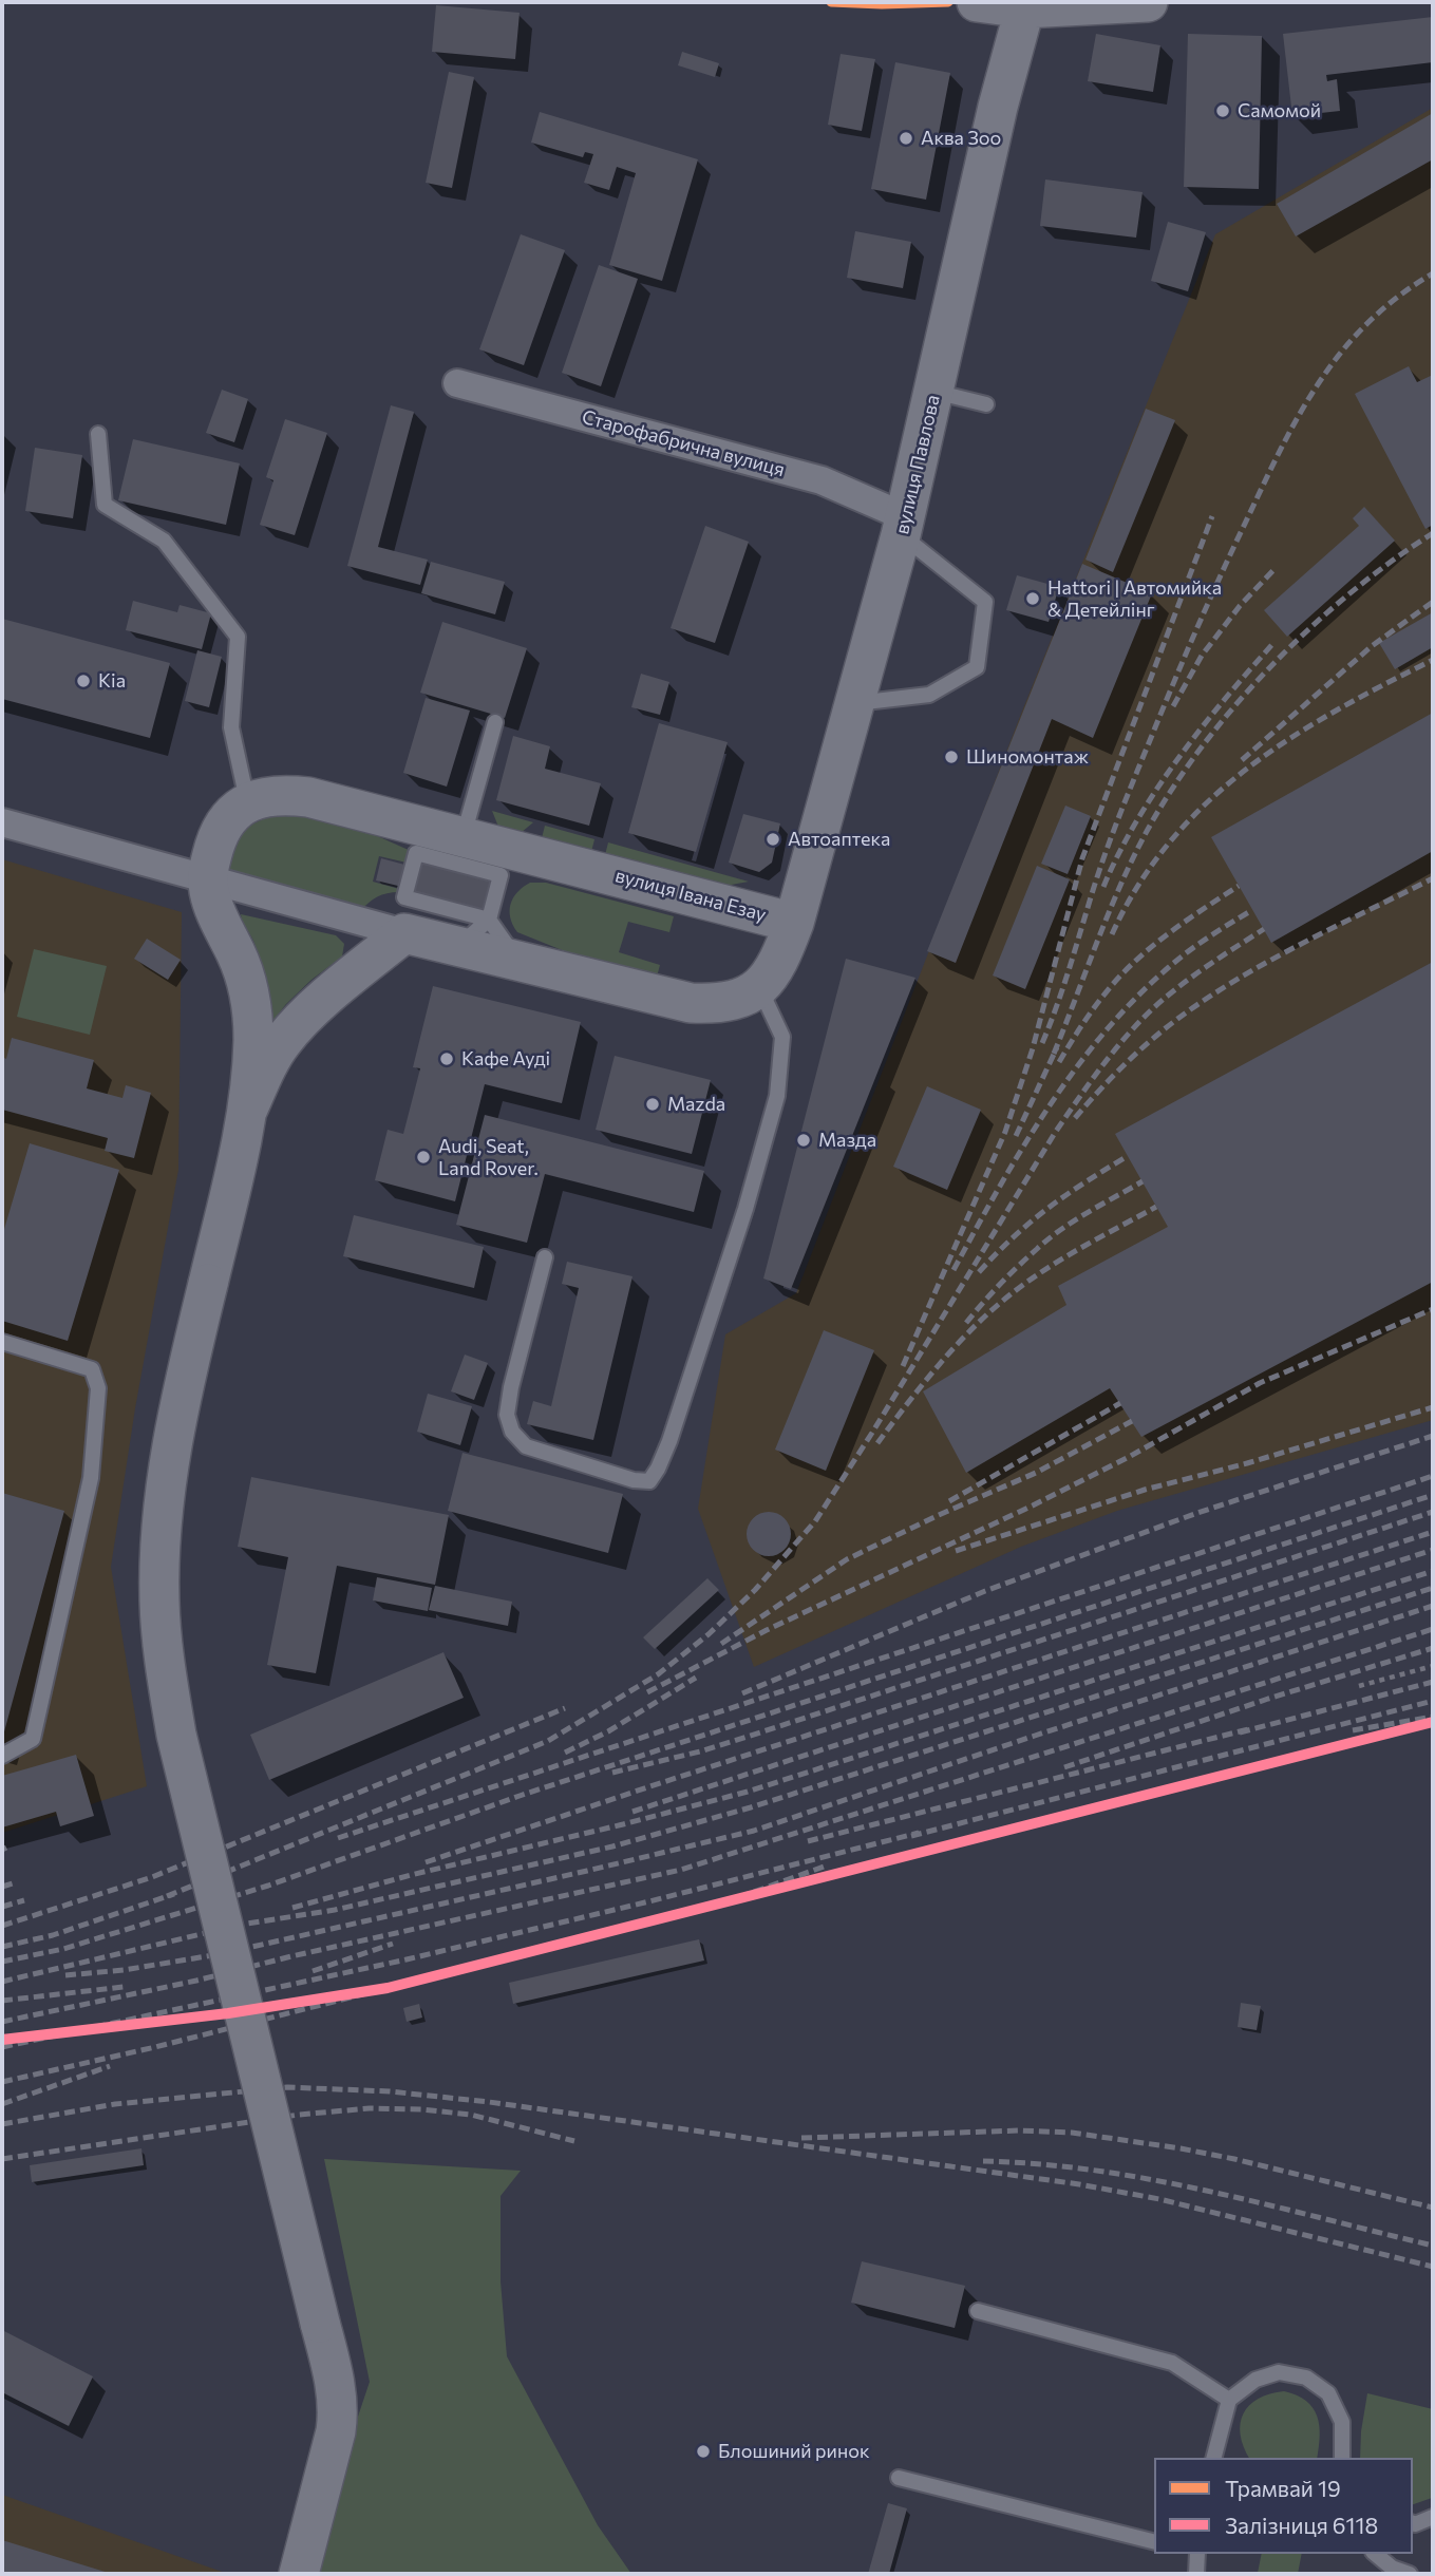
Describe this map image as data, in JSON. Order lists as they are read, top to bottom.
{
  "streets": {
    "main road": ["вулиця Павлова", "вулиця Івана Езау"],
    "street": ["Старофабрична вулиця"]
  },
  "crossings": [
    ["Старофабрична вулиця", "вулиця Павлова"],
    ["вулиця Павлова", "вулиця Івана Езау"]
  ],
  "places": [
    "Самомой",
    "Аква Зоо",
    "Hattori | Автомийка & Детейлінг",
    "Kia",
    "Шиномонтаж",
    "Автоаптека",
    "Кафе Ауді",
    "Mazda",
    "Мазда",
    "Audi, Seat, Land Rover.",
    "Блошиний ринок"
  ],
  "lines": ["tram line 19", "rail line 6118"],
  "legend": ["Трамвай 19", "Залізниця 6118"]
}
